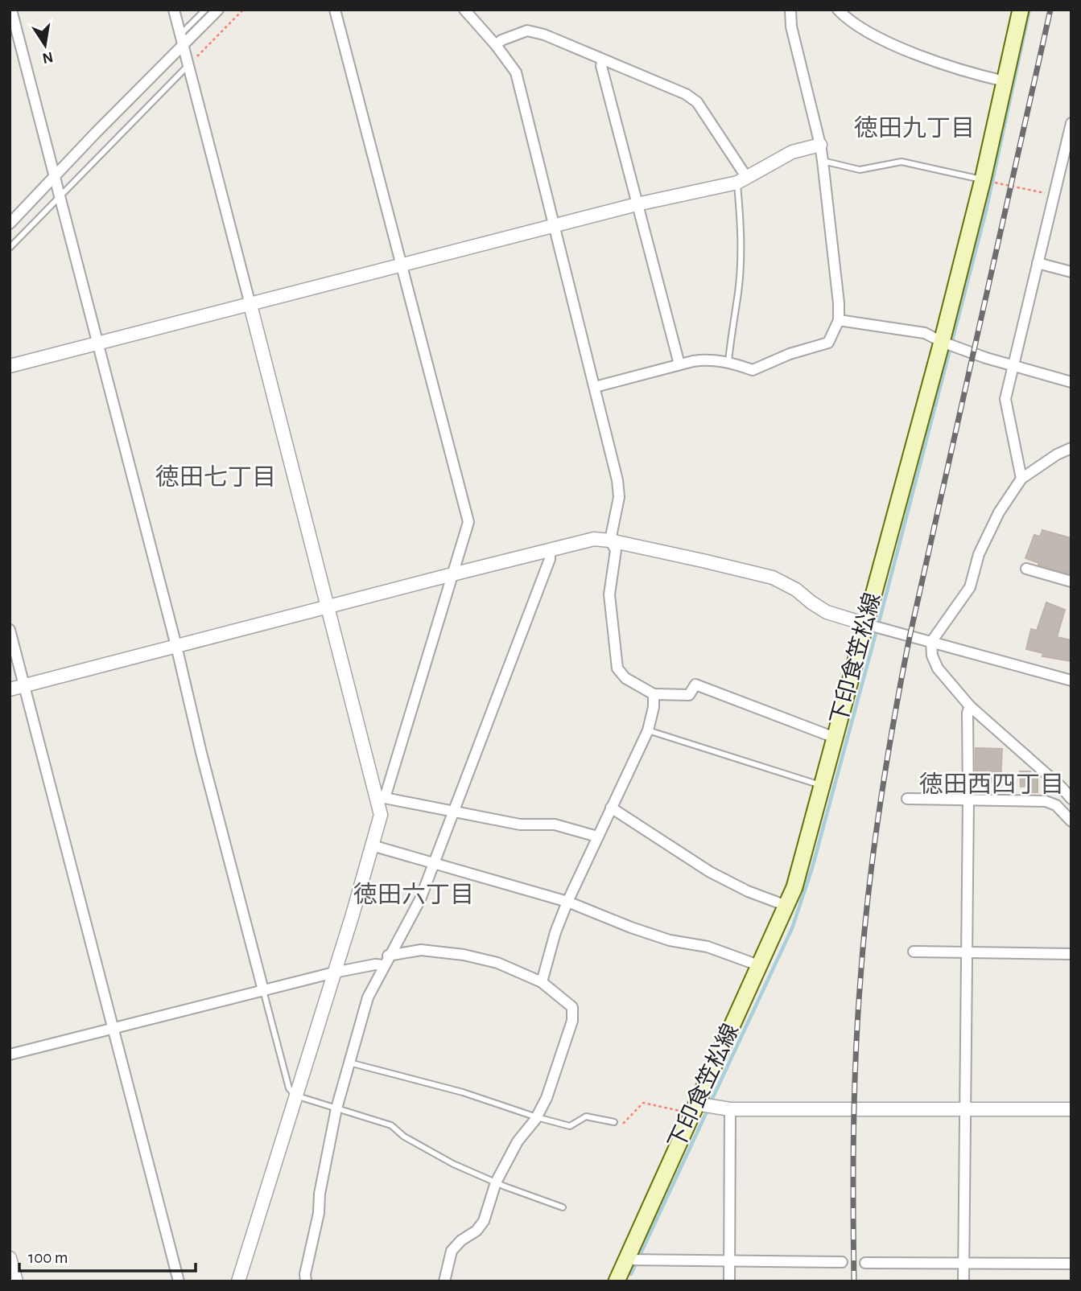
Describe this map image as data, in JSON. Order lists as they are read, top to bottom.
{
  "streets": {
    "main road": ["下印食笠松線"]
  },
  "districts": [
    "徳田九丁目",
    "徳田七丁目",
    "徳田西四丁目",
    "徳田六丁目"
  ],
  "scale_bar": "100 m",
  "north": "bottom"
}
